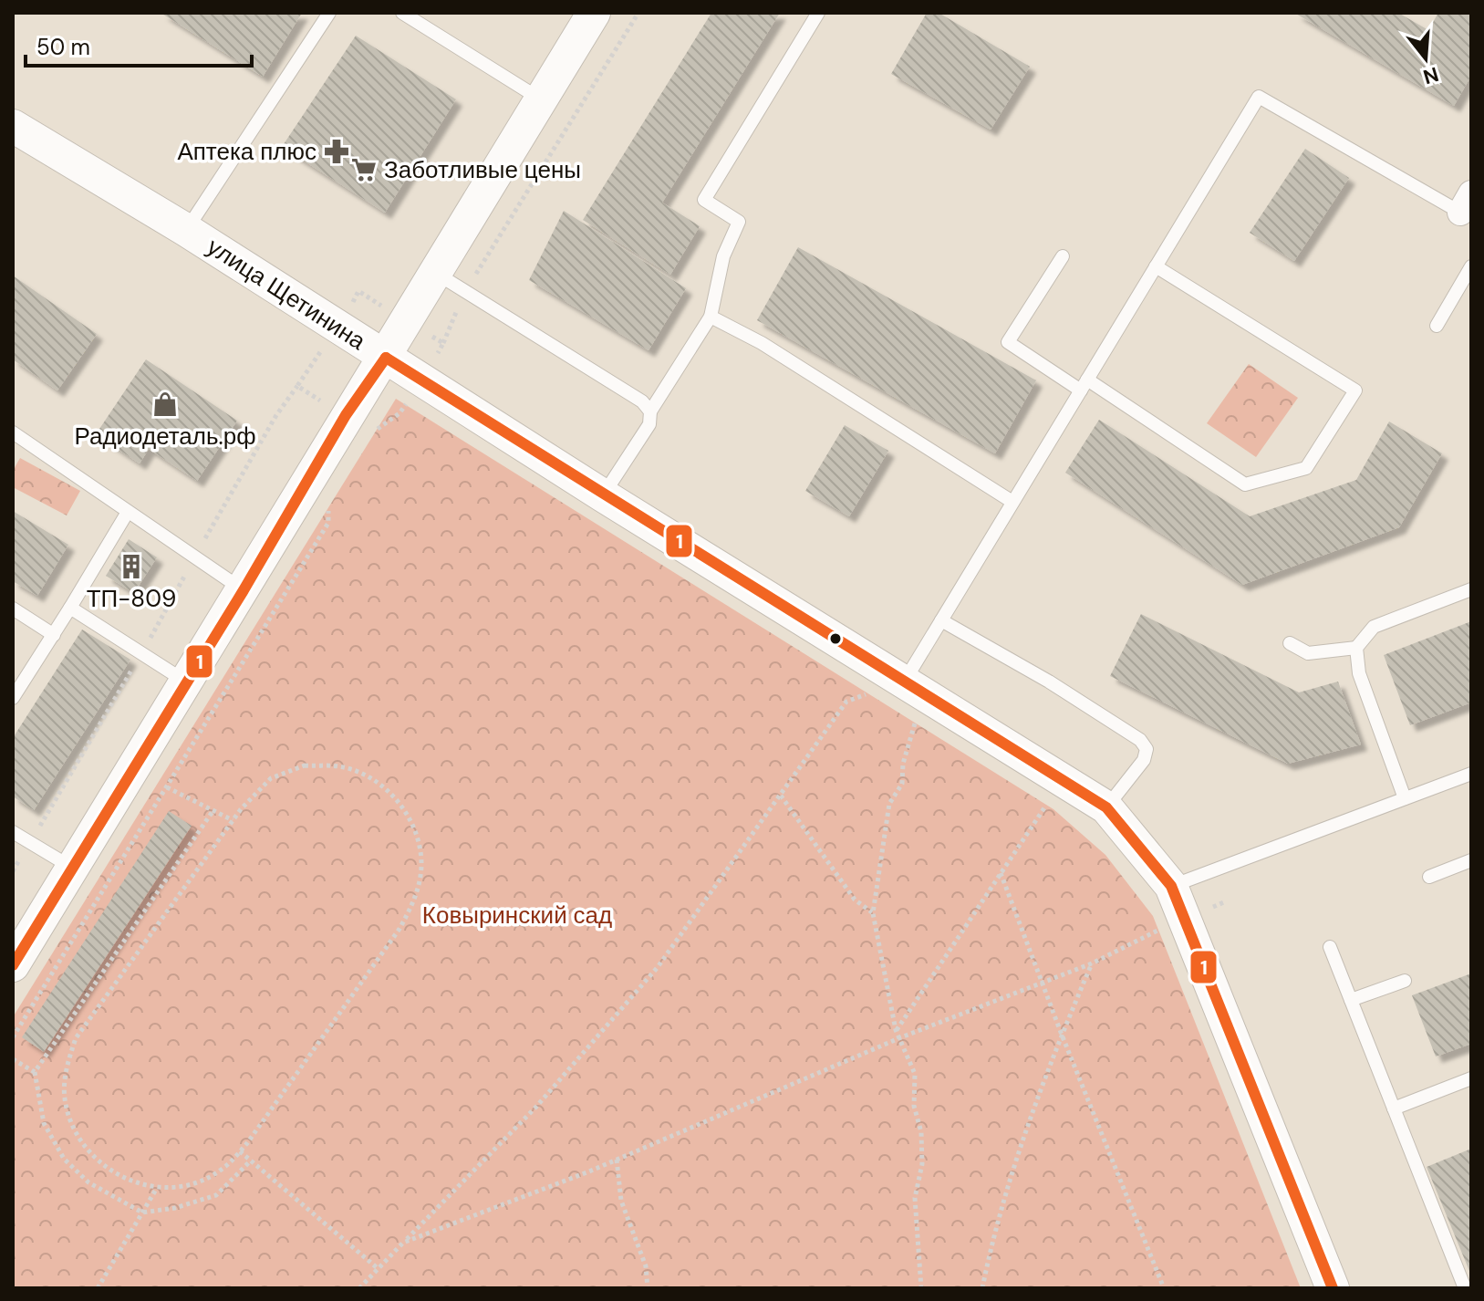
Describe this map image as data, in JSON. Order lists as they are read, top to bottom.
{
  "streets": {
    "street": ["улица Щетинина"]
  },
  "parks": ["Ковыринский сад"],
  "places": {
    "pharmacy": ["Аптека плюс"],
    "supermarket": ["Заботливые цены"],
    "shop": ["Радиодеталь.рф"],
    "building": ["ТП-809"]
  },
  "lines": ["transit line 1"],
  "scale_bar": "50 m",
  "north": "bottom"
}
